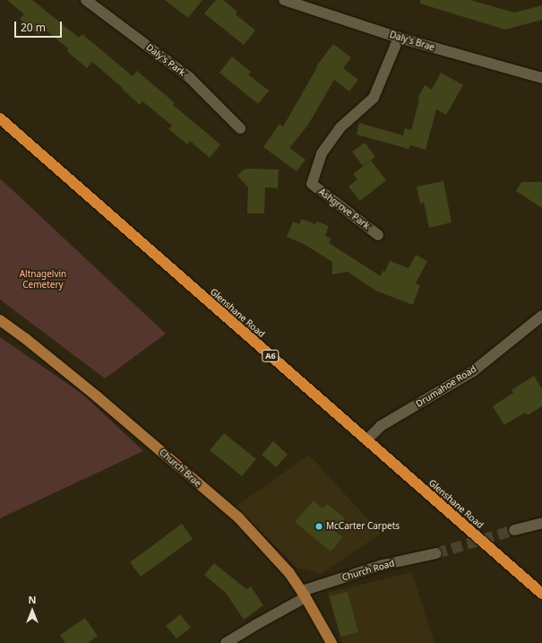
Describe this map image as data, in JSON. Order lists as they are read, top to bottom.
{
  "streets": {
    "highway": ["Glenshane Road", "A6"],
    "main road": ["Church Brae"],
    "street": [
      "Daly's Brae",
      "Daly's Park",
      "Ashgrove Park",
      "Drumahoe Road",
      "Church Road"
    ]
  },
  "crossings": [
    ["Daly's Brae", "Ashgrove Park"],
    ["Glenshane Road", "Drumahoe Road"],
    ["Church Brae", "Church Road"]
  ],
  "parks": ["Altnagelvin Cemetery"],
  "places": ["McCarter Carpets"],
  "scale_bar": "20 m",
  "north": "top"
}
